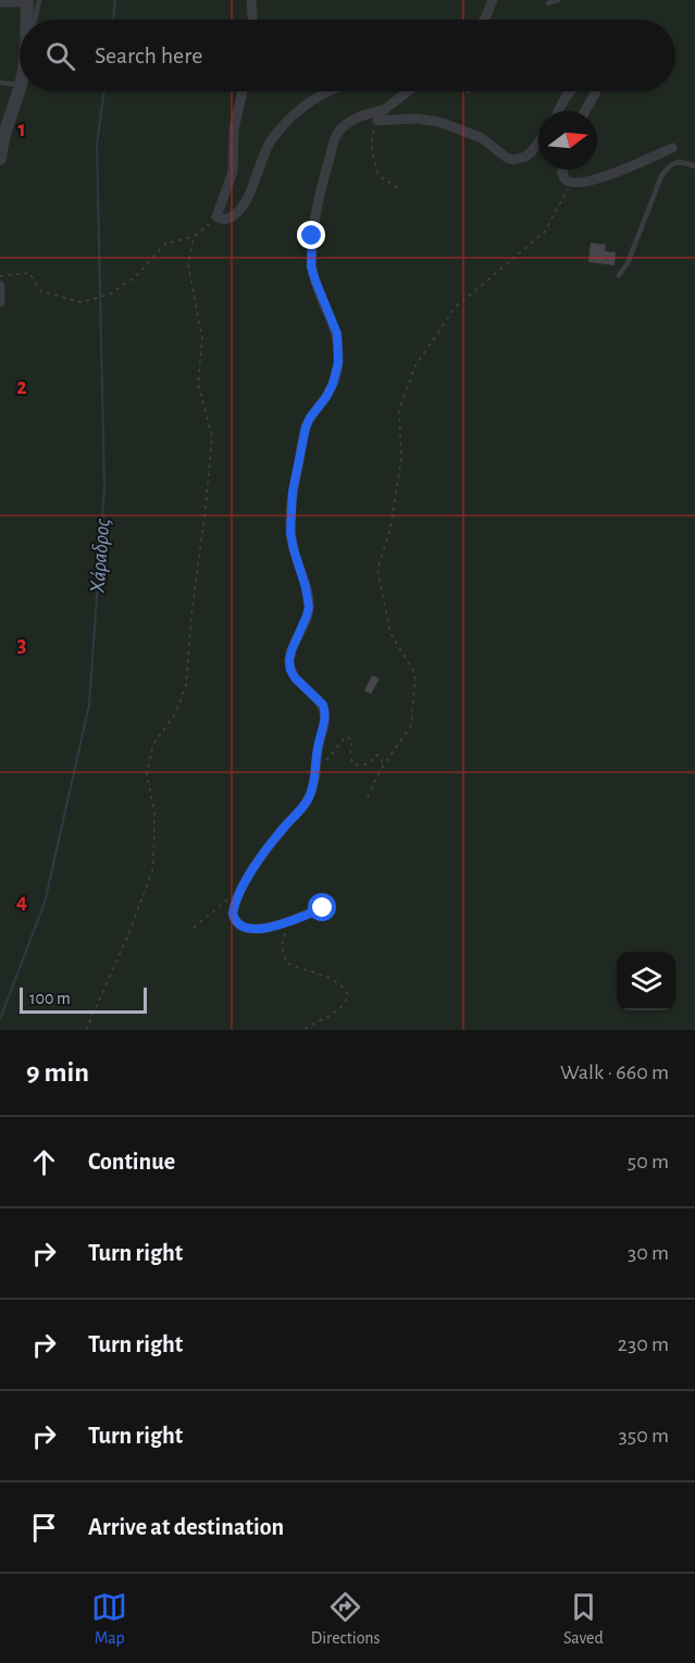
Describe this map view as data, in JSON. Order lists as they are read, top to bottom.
{
  "water": ["Χάραδρος"],
  "scale_bar": "100 m",
  "north": "right",
  "page": {
    "search": "Search here",
    "scale": "100 m",
    "heading": ["9 min", "Walk · 660 m"],
    "list": [
      ["Continue", "50 m"],
      ["Turn right", "30 m"],
      ["Turn right", "230 m"],
      ["Turn right", "350 m"],
      "Arrive at destination"
    ],
    "nav": ["Map", "Directions", "Saved"]
  },
  "grid": {
    "rows": [
      "1",
      "2",
      "3",
      "4"
    ]
  }
}
